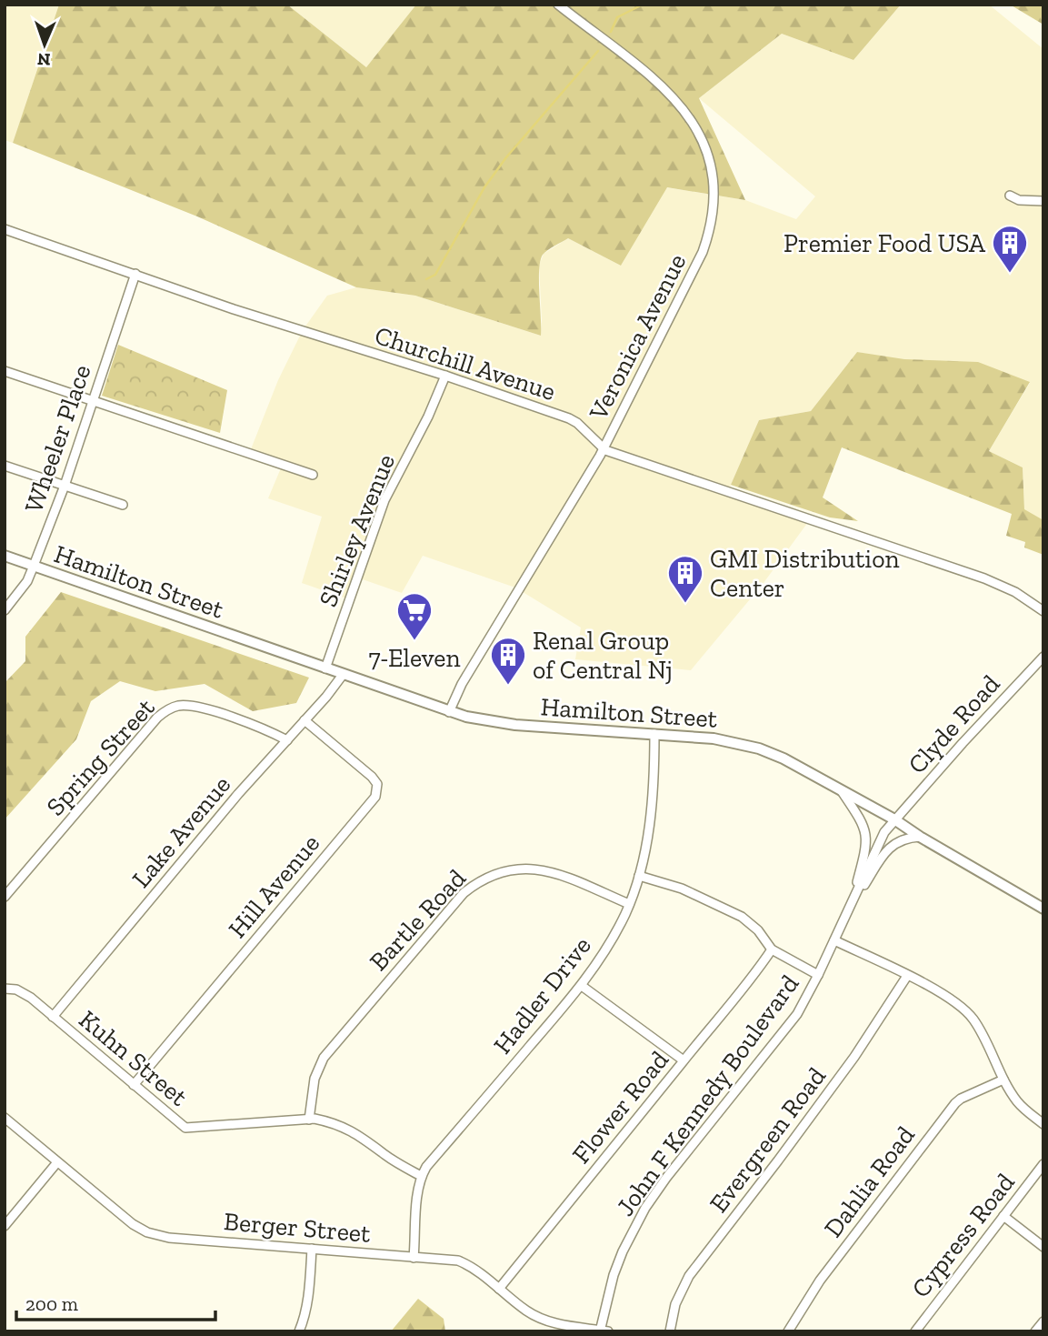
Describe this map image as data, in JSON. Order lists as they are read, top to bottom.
{
  "streets": {
    "main road": ["Hamilton Street"],
    "street": [
      "Veronica Avenue",
      "Churchill Avenue",
      "Wheeler Place",
      "Shirley Avenue",
      "Clyde Road",
      "Spring Street",
      "Lake Avenue",
      "Hill Avenue",
      "Bartle Road",
      "Hadler Drive",
      "Kuhn Street",
      "John F Kennedy Boulevard",
      "Flower Road",
      "Evergreen Road",
      "Dahlia Road",
      "Berger Street",
      "Cypress Road"
    ]
  },
  "crossings": [
    ["Veronica Avenue", "Churchill Avenue"],
    ["Veronica Avenue", "Hamilton Street"],
    ["Churchill Avenue", "Wheeler Place"],
    ["Churchill Avenue", "Shirley Avenue"],
    ["Wheeler Place", "Hamilton Street"],
    ["Shirley Avenue", "Hamilton Street"],
    ["Hamilton Street", "Clyde Road"],
    ["Hamilton Street", "Lake Avenue"],
    ["Hamilton Street", "Hadler Drive"],
    ["Hamilton Street", "John F Kennedy Boulevard"],
    ["Clyde Road", "John F Kennedy Boulevard"],
    ["Spring Street", "Lake Avenue"],
    ["Lake Avenue", "Hill Avenue"],
    ["Lake Avenue", "Kuhn Street"],
    ["Hill Avenue", "Kuhn Street"],
    ["Bartle Road", "Hadler Drive"],
    ["Bartle Road", "Kuhn Street"],
    ["Hadler Drive", "Kuhn Street"],
    ["John F Kennedy Boulevard", "Berger Street"],
    ["Flower Road", "Berger Street"]
  ],
  "places": {
    "building": ["Premier Food USA", "GMI Distribution Center", "Renal Group of Central Nj"],
    "supermarket": ["7-Eleven"]
  },
  "scale_bar": "200 m",
  "north": "bottom"
}
